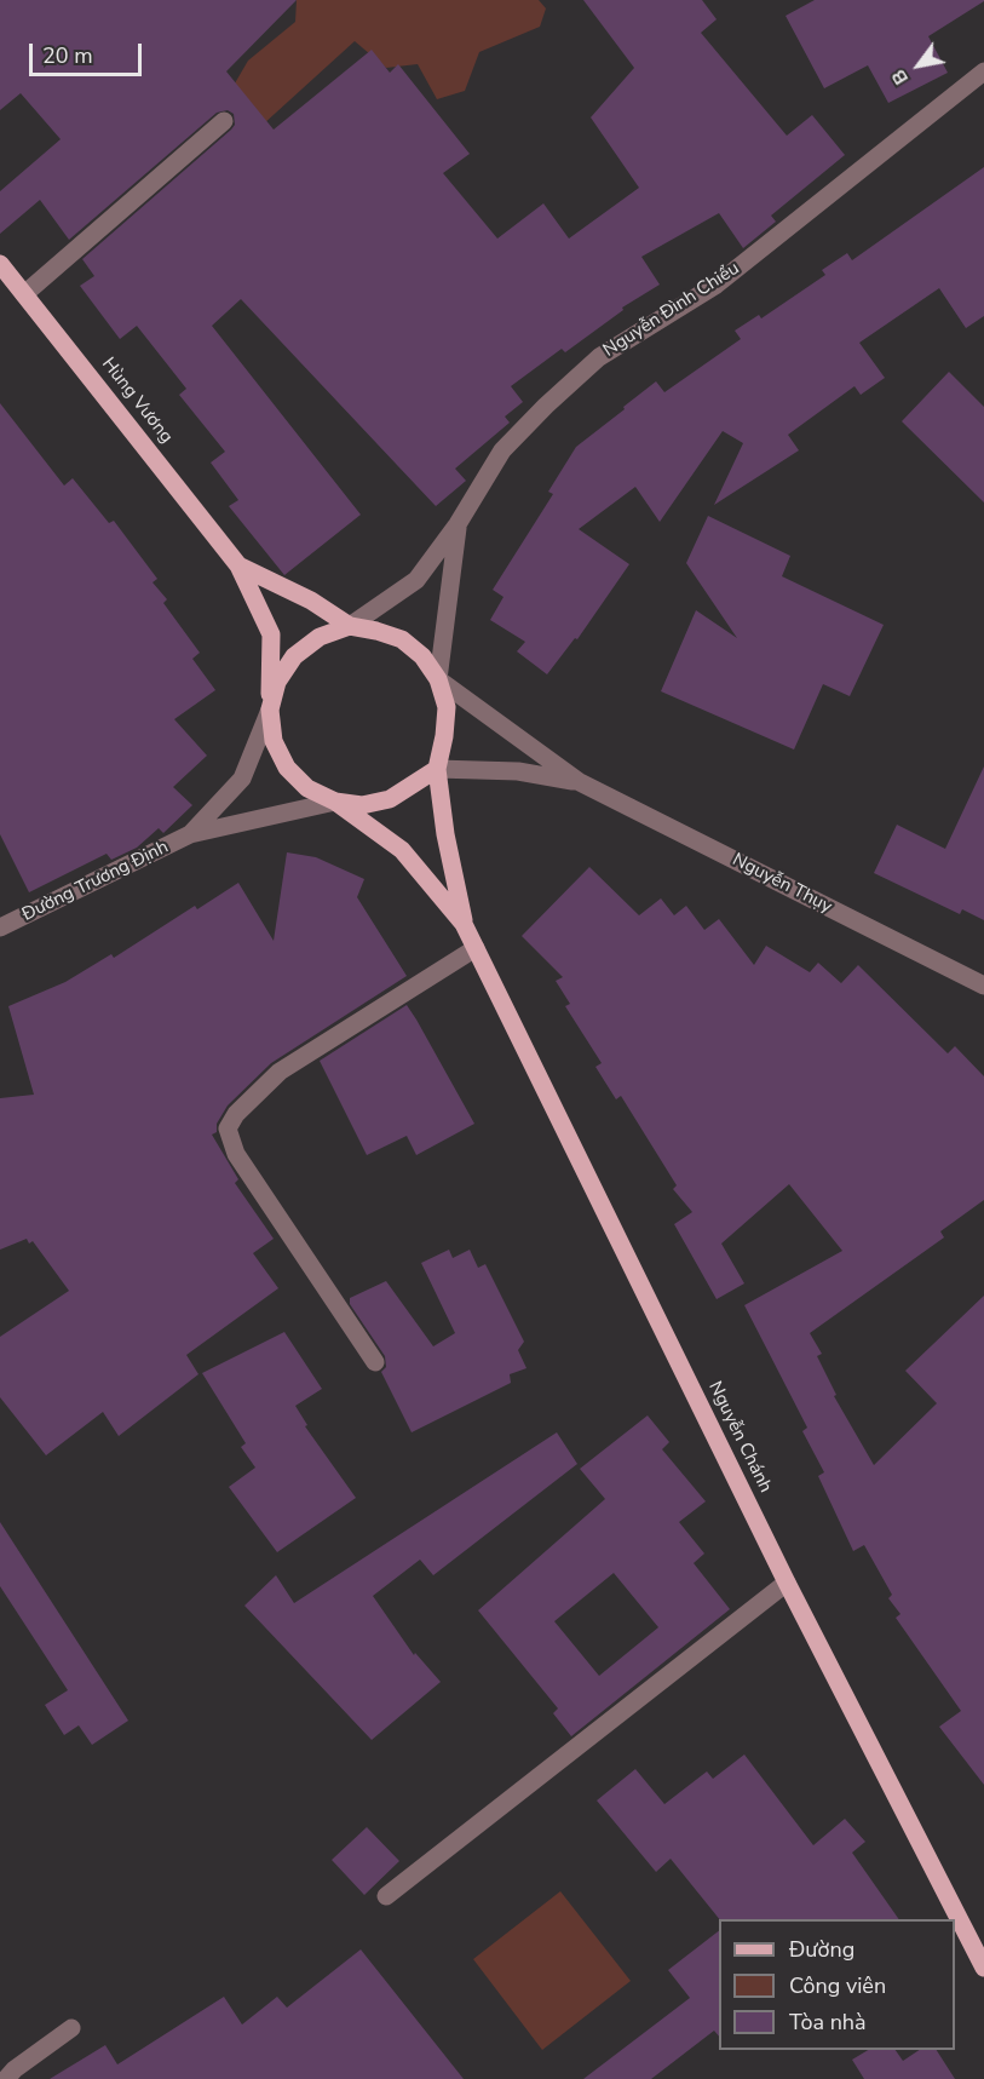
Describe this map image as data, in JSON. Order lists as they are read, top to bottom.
{
  "streets": {
    "main road": ["Hùng Vương", "Nguyễn Chánh"],
    "street": ["Nguyễn Đình Chiểu", "Đường Trương Định", "Nguyễn Thụy"]
  },
  "crossings": [
    ["Nguyễn Đình Chiểu", "Đường Trương Định"]
  ],
  "legend": ["Đường", "Công viên", "Tòa nhà"],
  "scale_bar": "20 m",
  "north": "bottom left"
}
